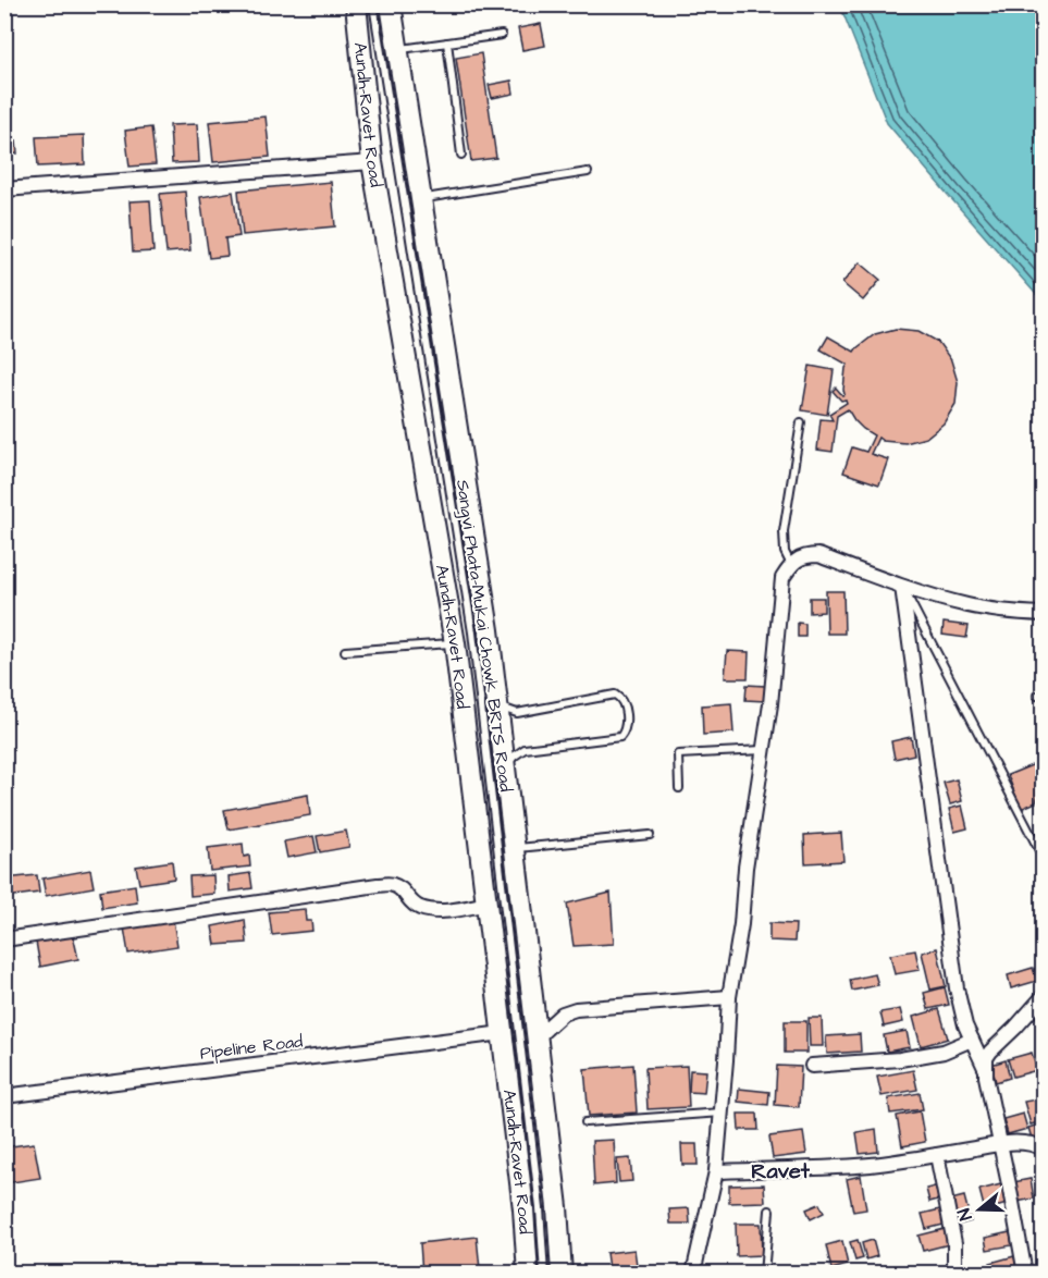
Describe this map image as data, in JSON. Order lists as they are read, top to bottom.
{
  "streets": {
    "main road": ["Aundh-Ravet Road"],
    "street": ["Pipeline Road"],
    "lane": ["Sangvi Phata-Mukai Chowk BRTS Road"]
  },
  "crossings": [
    ["Aundh-Ravet Road", "Pipeline Road"]
  ],
  "districts": ["Ravet"],
  "north": "left"
}
